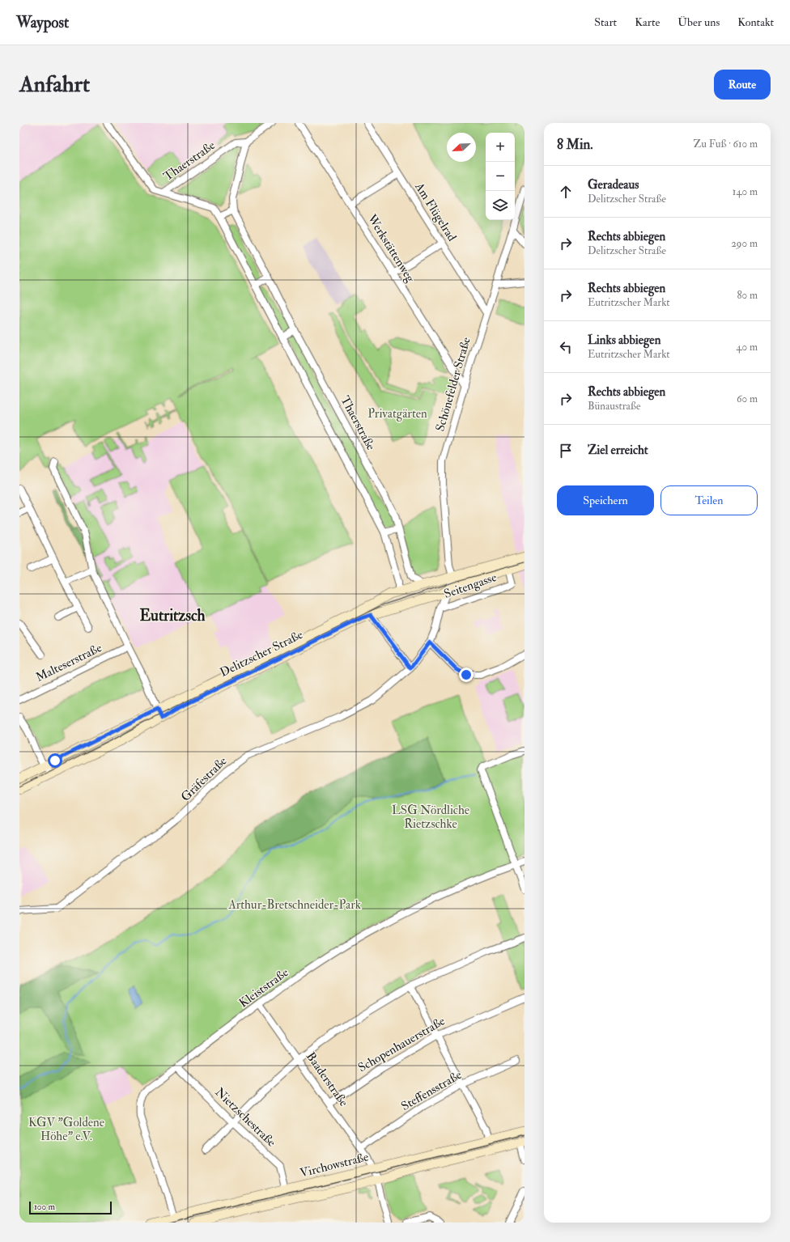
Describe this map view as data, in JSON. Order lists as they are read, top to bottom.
{
  "streets": {
    "main road": ["Delitzscher Straße", "Virchowstraße"],
    "street": [
      "Thaerstraße",
      "Am Flügelrad",
      "Werkstättenweg",
      "Schönefelder Straße",
      "Seitengasse",
      "Malteserstraße",
      "Gräfestraße",
      "Kleiststraße",
      "Schopenhauerstraße",
      "Baaderstraße",
      "Steffensstraße",
      "Nietzschestraße"
    ]
  },
  "crossings": [
    ["Thaerstraße", "Delitzscher Straße"],
    ["Am Flügelrad", "Schönefelder Straße"],
    ["Werkstättenweg", "Schönefelder Straße"],
    ["Schönefelder Straße", "Seitengasse"],
    ["Schönefelder Straße", "Delitzscher Straße"],
    ["Schönefelder Straße", "Gräfestraße"],
    ["Seitengasse", "Delitzscher Straße"],
    ["Kleiststraße", "Baaderstraße"],
    ["Kleiststraße", "Nietzschestraße"],
    ["Kleiststraße", "Virchowstraße"],
    ["Schopenhauerstraße", "Baaderstraße"],
    ["Baaderstraße", "Steffensstraße"],
    ["Baaderstraße", "Virchowstraße"],
    ["Nietzschestraße", "Virchowstraße"]
  ],
  "districts": ["Eutritzsch"],
  "parks": [
    "Privatgärten",
    "LSG Nördliche Rietzschke",
    "Arthur-Bretschneider-Park",
    "KGV \"Goldene Höhe\" e.V."
  ],
  "scale_bar": "100 m",
  "north": "bottom left",
  "page": {
    "header": "Waypost",
    "nav": [
      "Start",
      "Karte",
      "Über uns",
      "Kontakt"
    ],
    "buttons": [
      "Route",
      ["Speichern", "Teilen"]
    ],
    "title": "Anfahrt",
    "heading": ["8 Min.", "Zu Fuß · 610 m"],
    "map_buttons": ["+", "−"],
    "list": [
      ["Geradeaus", "Delitzscher Straße", "140 m"],
      ["Rechts abbiegen", "Delitzscher Straße", "290 m"],
      ["Rechts abbiegen", "Eutritzscher Markt", "80 m"],
      ["Links abbiegen", "Eutritzscher Markt", "40 m"],
      ["Rechts abbiegen", "Bünaustraße", "60 m"],
      "Ziel erreicht"
    ],
    "scale": "100 m"
  }
}
